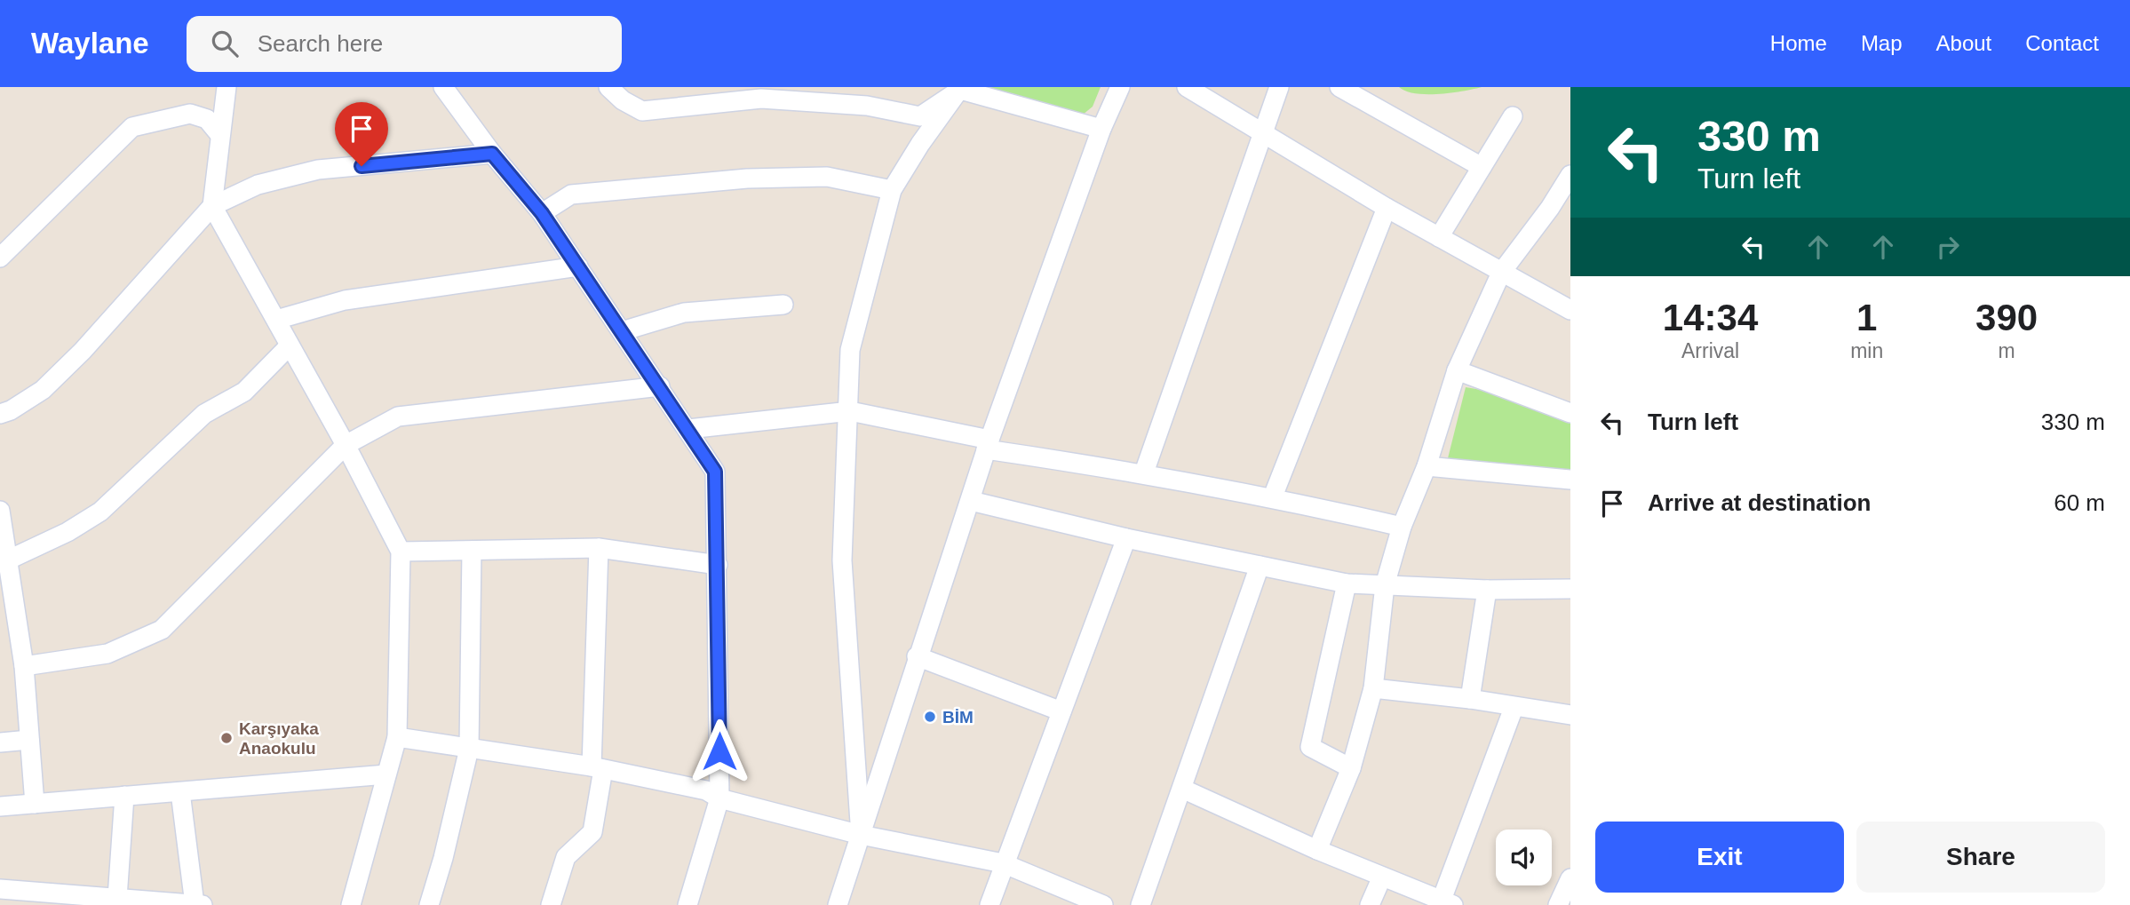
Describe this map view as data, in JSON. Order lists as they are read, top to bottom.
{
  "places": ["BİM", "Karşıyaka Anaokulu"],
  "page": {
    "header": "Waylane",
    "search": "Search here",
    "nav": [
      "Home",
      "Map",
      "About",
      "Contact"
    ],
    "turn": ["330 m", "Turn left"],
    "eta": [
      "14:34",
      "Arrival",
      "1",
      "min",
      "390",
      "m"
    ],
    "list": [
      {
        "name": "Turn left",
        "value": "330 m"
      },
      {
        "name": "Arrive at destination",
        "value": "60 m"
      }
    ],
    "buttons": ["Exit", "Share"]
  }
}
